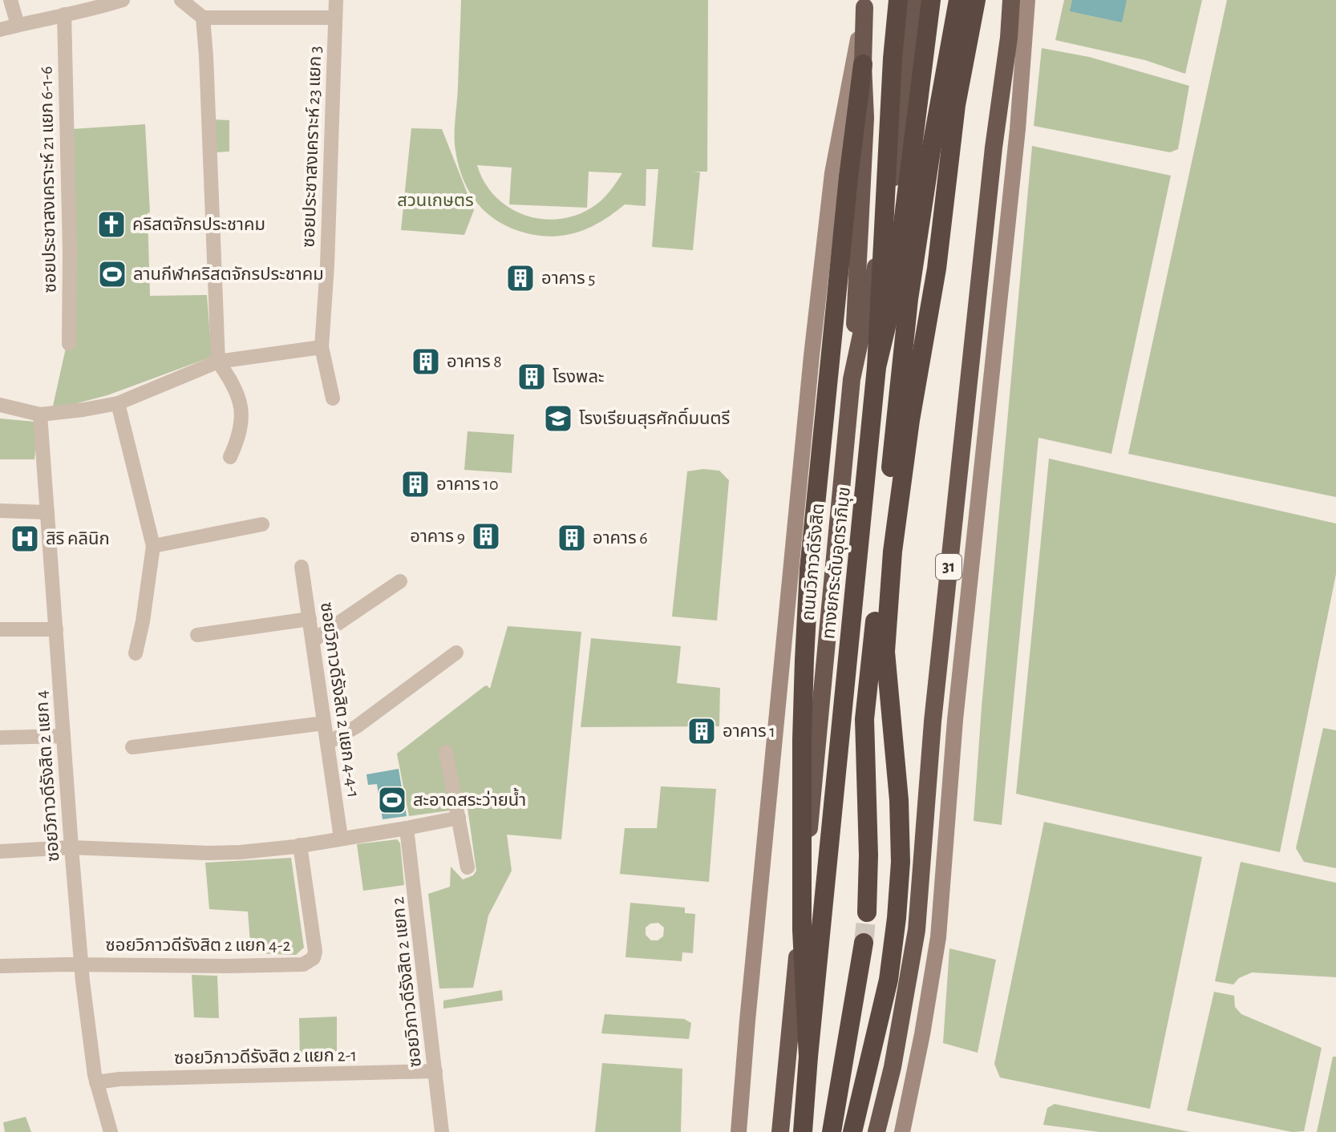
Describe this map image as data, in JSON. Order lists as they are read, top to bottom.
{
  "streets": {
    "highway": ["ถนนวิภาวดีรังสิต", "ทางยกระดับอุตราภิมุข", "31"],
    "street": [
      "ซอยประชาสงเคราะห์ 23 แยก 3",
      "ซอยประชาสงเคราะห์ 21 แยก 6-1-6",
      "ซอยวิภาวดีรังสิต 2 แยก 4-4-1",
      "ซอยวิภาวดีรังสิต 2 แยก 4",
      "ซอยวิภาวดีรังสิต 2 แยก 4-2",
      "ซอยวิภาวดีรังสิต 2 แยก 2",
      "ซอยวิภาวดีรังสิต 2 แยก 2-1"
    ]
  },
  "crossings": [
    ["ซอยวิภาวดีรังสิต 2 แยก 4", "ซอยวิภาวดีรังสิต 2 แยก 4-2"],
    ["ซอยวิภาวดีรังสิต 2 แยก 4", "ซอยวิภาวดีรังสิต 2 แยก 2-1"],
    ["ซอยวิภาวดีรังสิต 2 แยก 2", "ซอยวิภาวดีรังสิต 2 แยก 2-1"]
  ],
  "parks": ["สวนเกษตร"],
  "places": {
    "church": ["คริสตจักรประชาคม"],
    "sports": ["ลานกีฬาคริสตจักรประชาคม", "สะอาดสระว่ายน้ำ"],
    "building": [
      "อาคาร 5",
      "อาคาร 8",
      "โรงพละ",
      "อาคาร 10",
      "อาคาร 9",
      "อาคาร 6",
      "อาคาร 1"
    ],
    "school or university": ["โรงเรียนสุรศักดิ์มนตรี"],
    "hospital": ["สิริ คลินิก"]
  }
}
